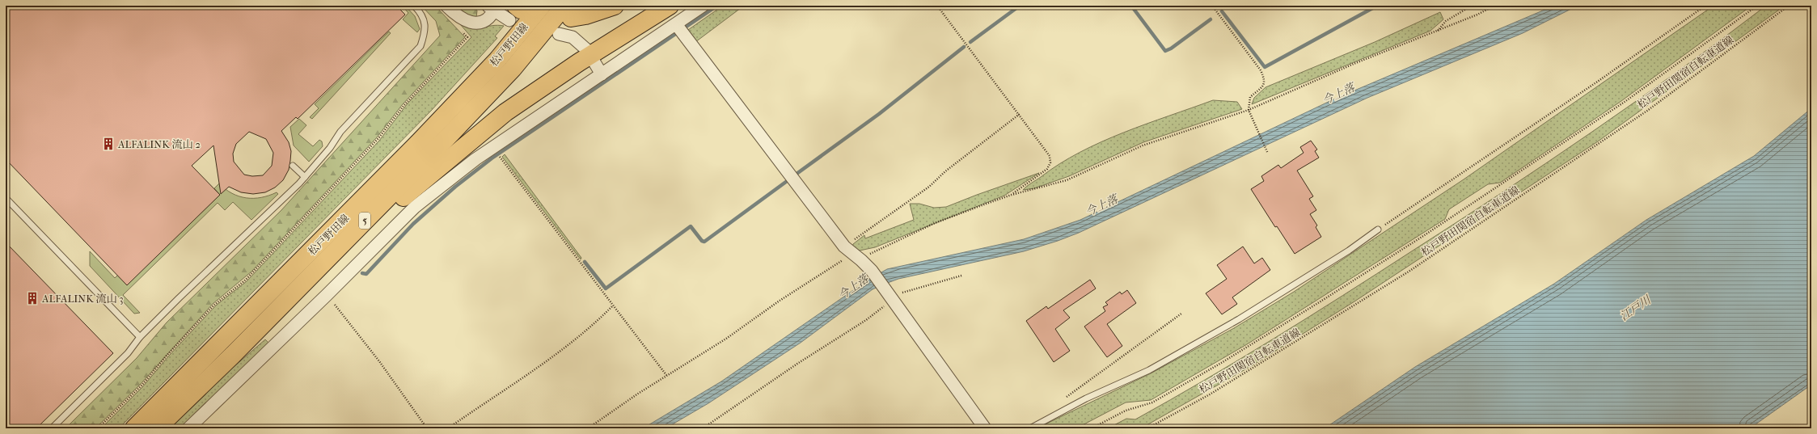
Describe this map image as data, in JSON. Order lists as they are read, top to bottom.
{
  "streets": {
    "main road": ["松戸野田線", "5"],
    "path": ["松戸野田関宿自転車道線"]
  },
  "water": ["今上落", "江戸川"],
  "places": {
    "building": ["ALFALINK 流山 2", "ALFALINK 流山 3"]
  }
}
